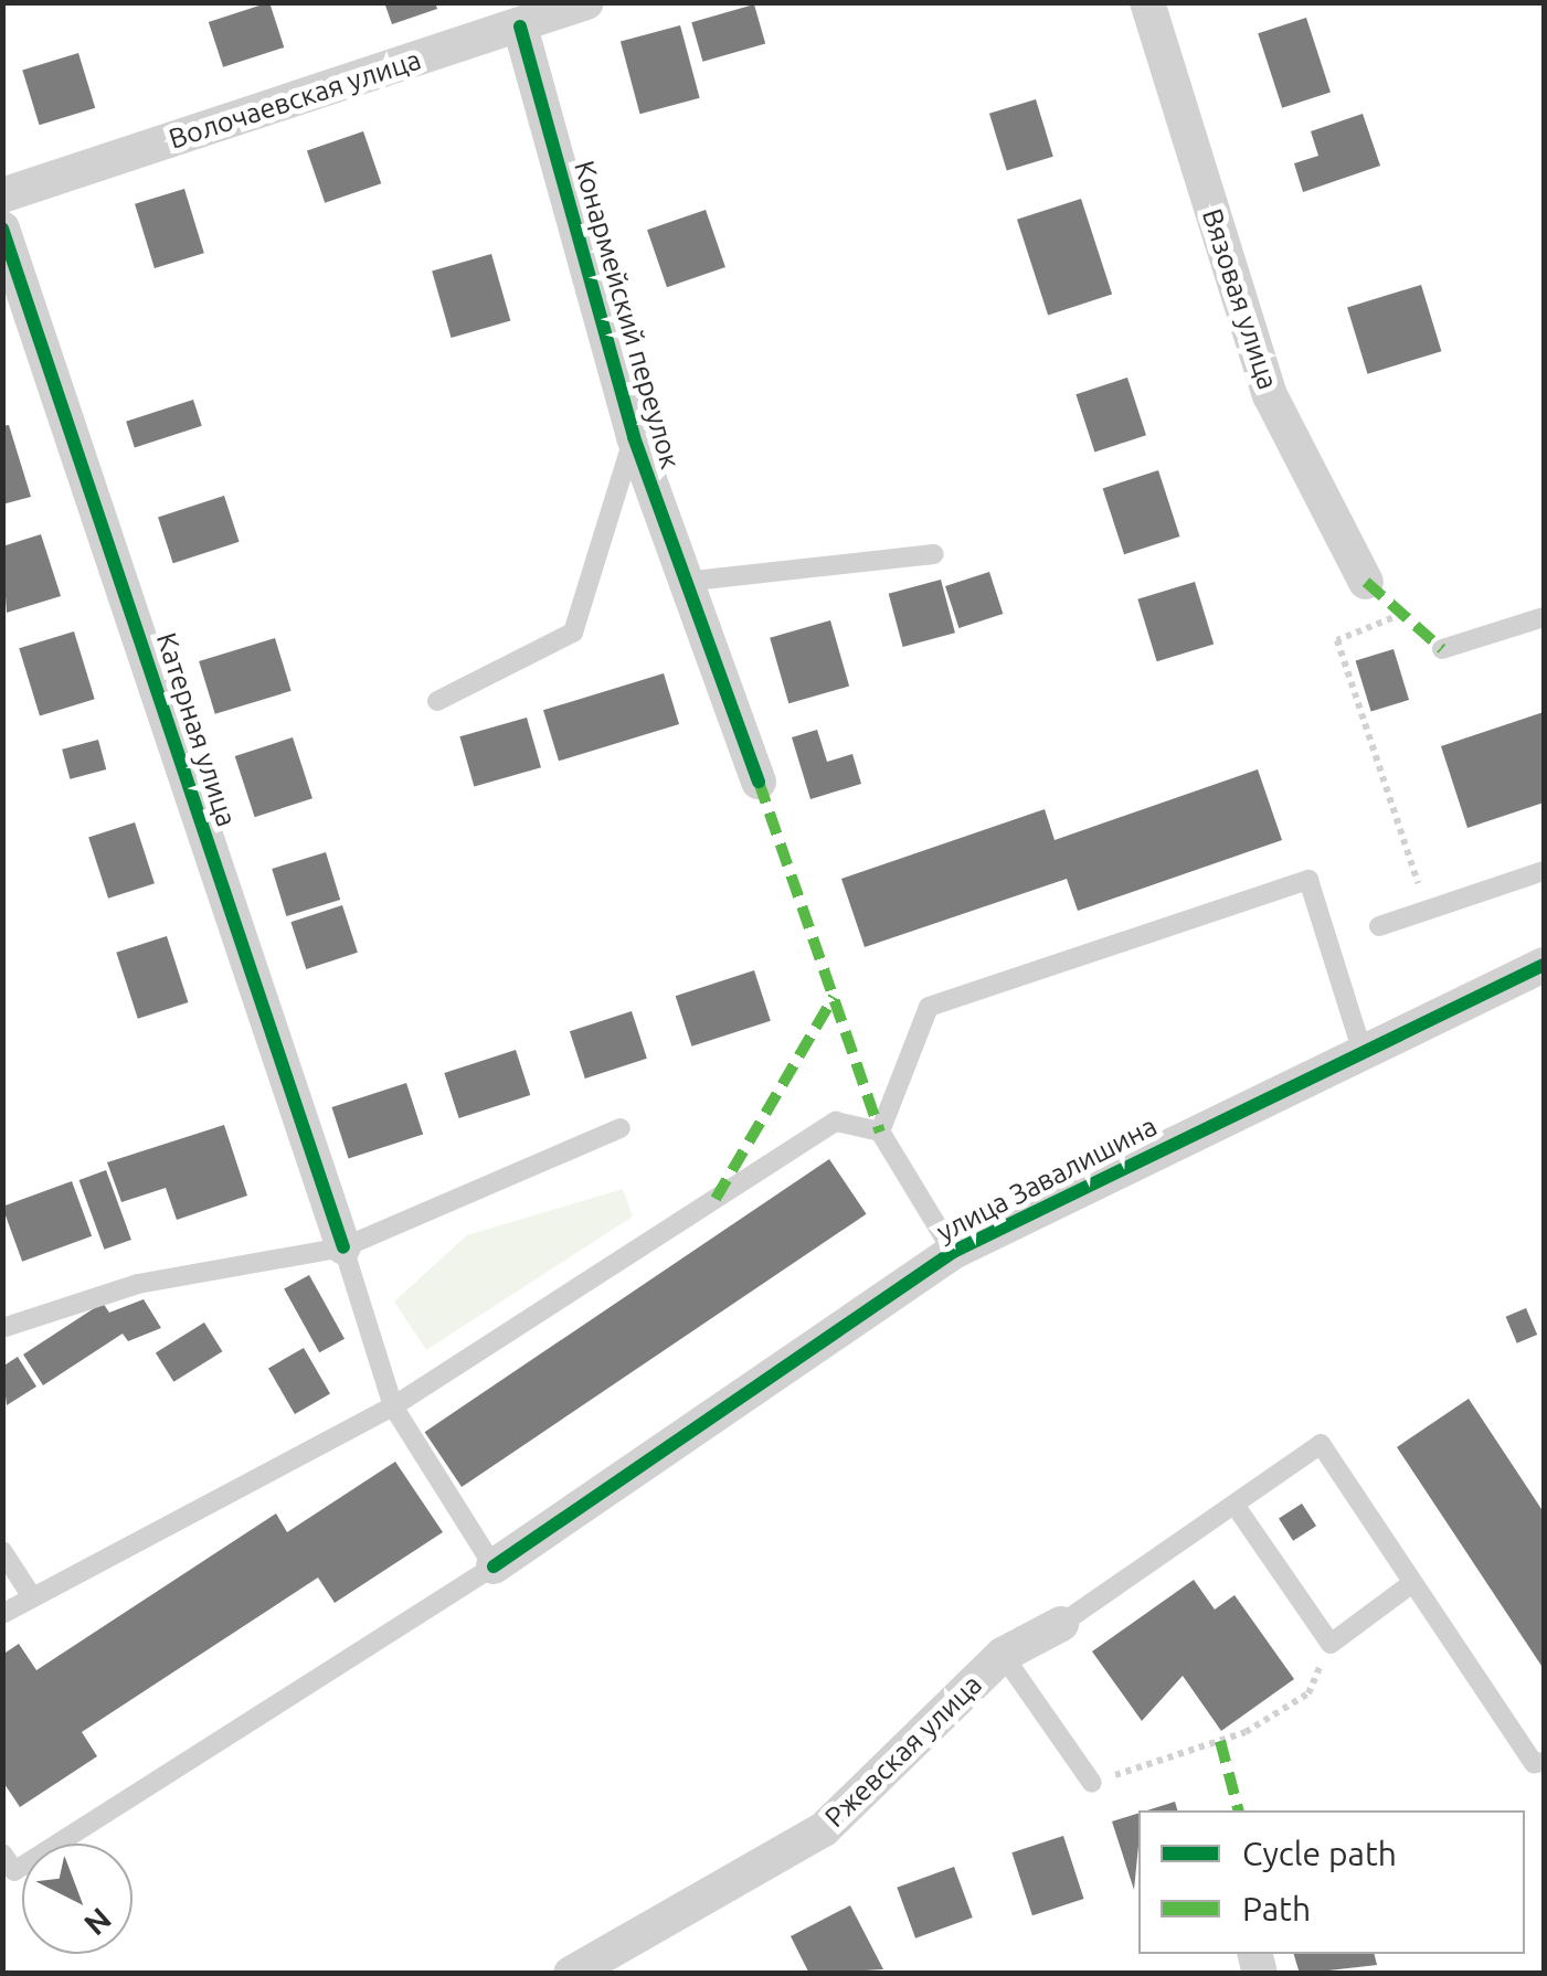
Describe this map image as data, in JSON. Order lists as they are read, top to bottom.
{
  "streets": {
    "street": [
      "Волочаевская улица",
      "Вязовая улица",
      "Конармейский переулок",
      "Катерная улица",
      "улица Завалишина",
      "Ржевская улица"
    ]
  },
  "crossings": [
    ["Волочаевская улица", "Конармейский переулок"]
  ],
  "legend": ["Cycle path", "Path"],
  "north": "bottom right"
}
